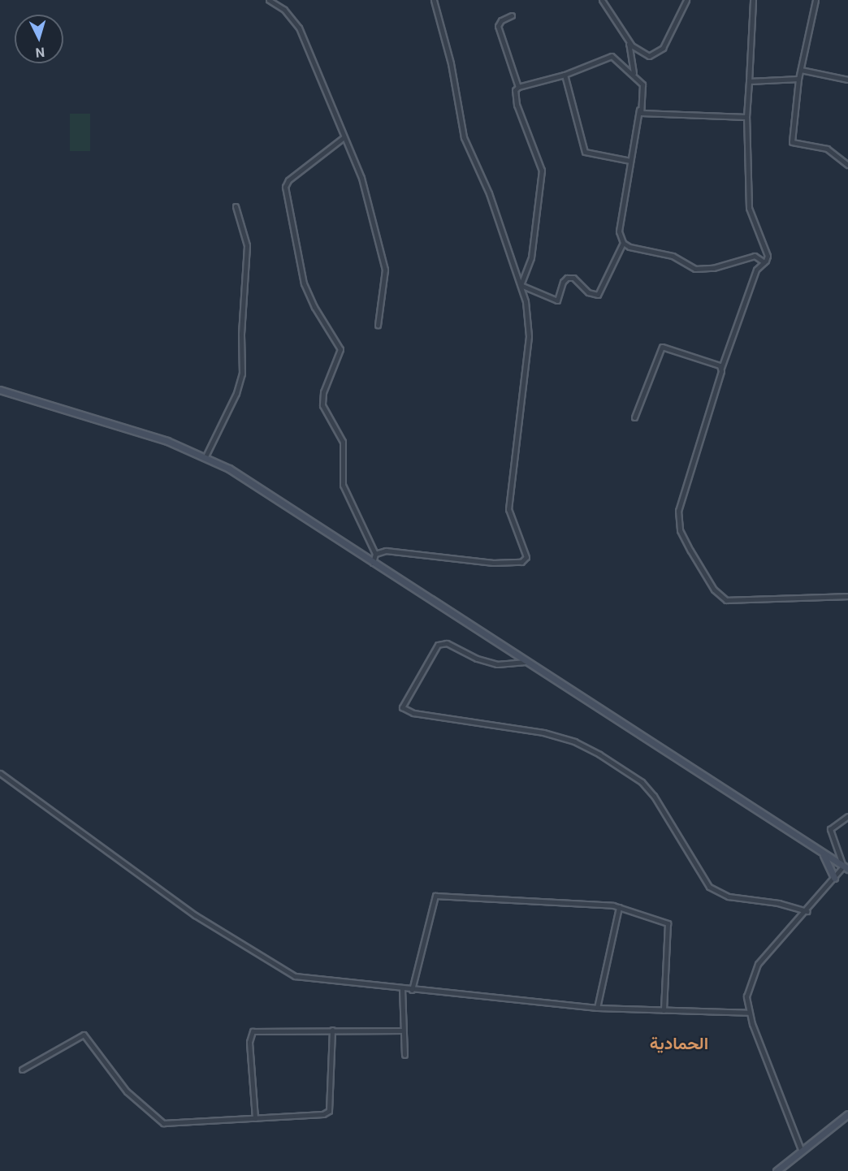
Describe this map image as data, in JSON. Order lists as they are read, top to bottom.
{
  "districts": ["الحمادية"],
  "north": "bottom"
}
